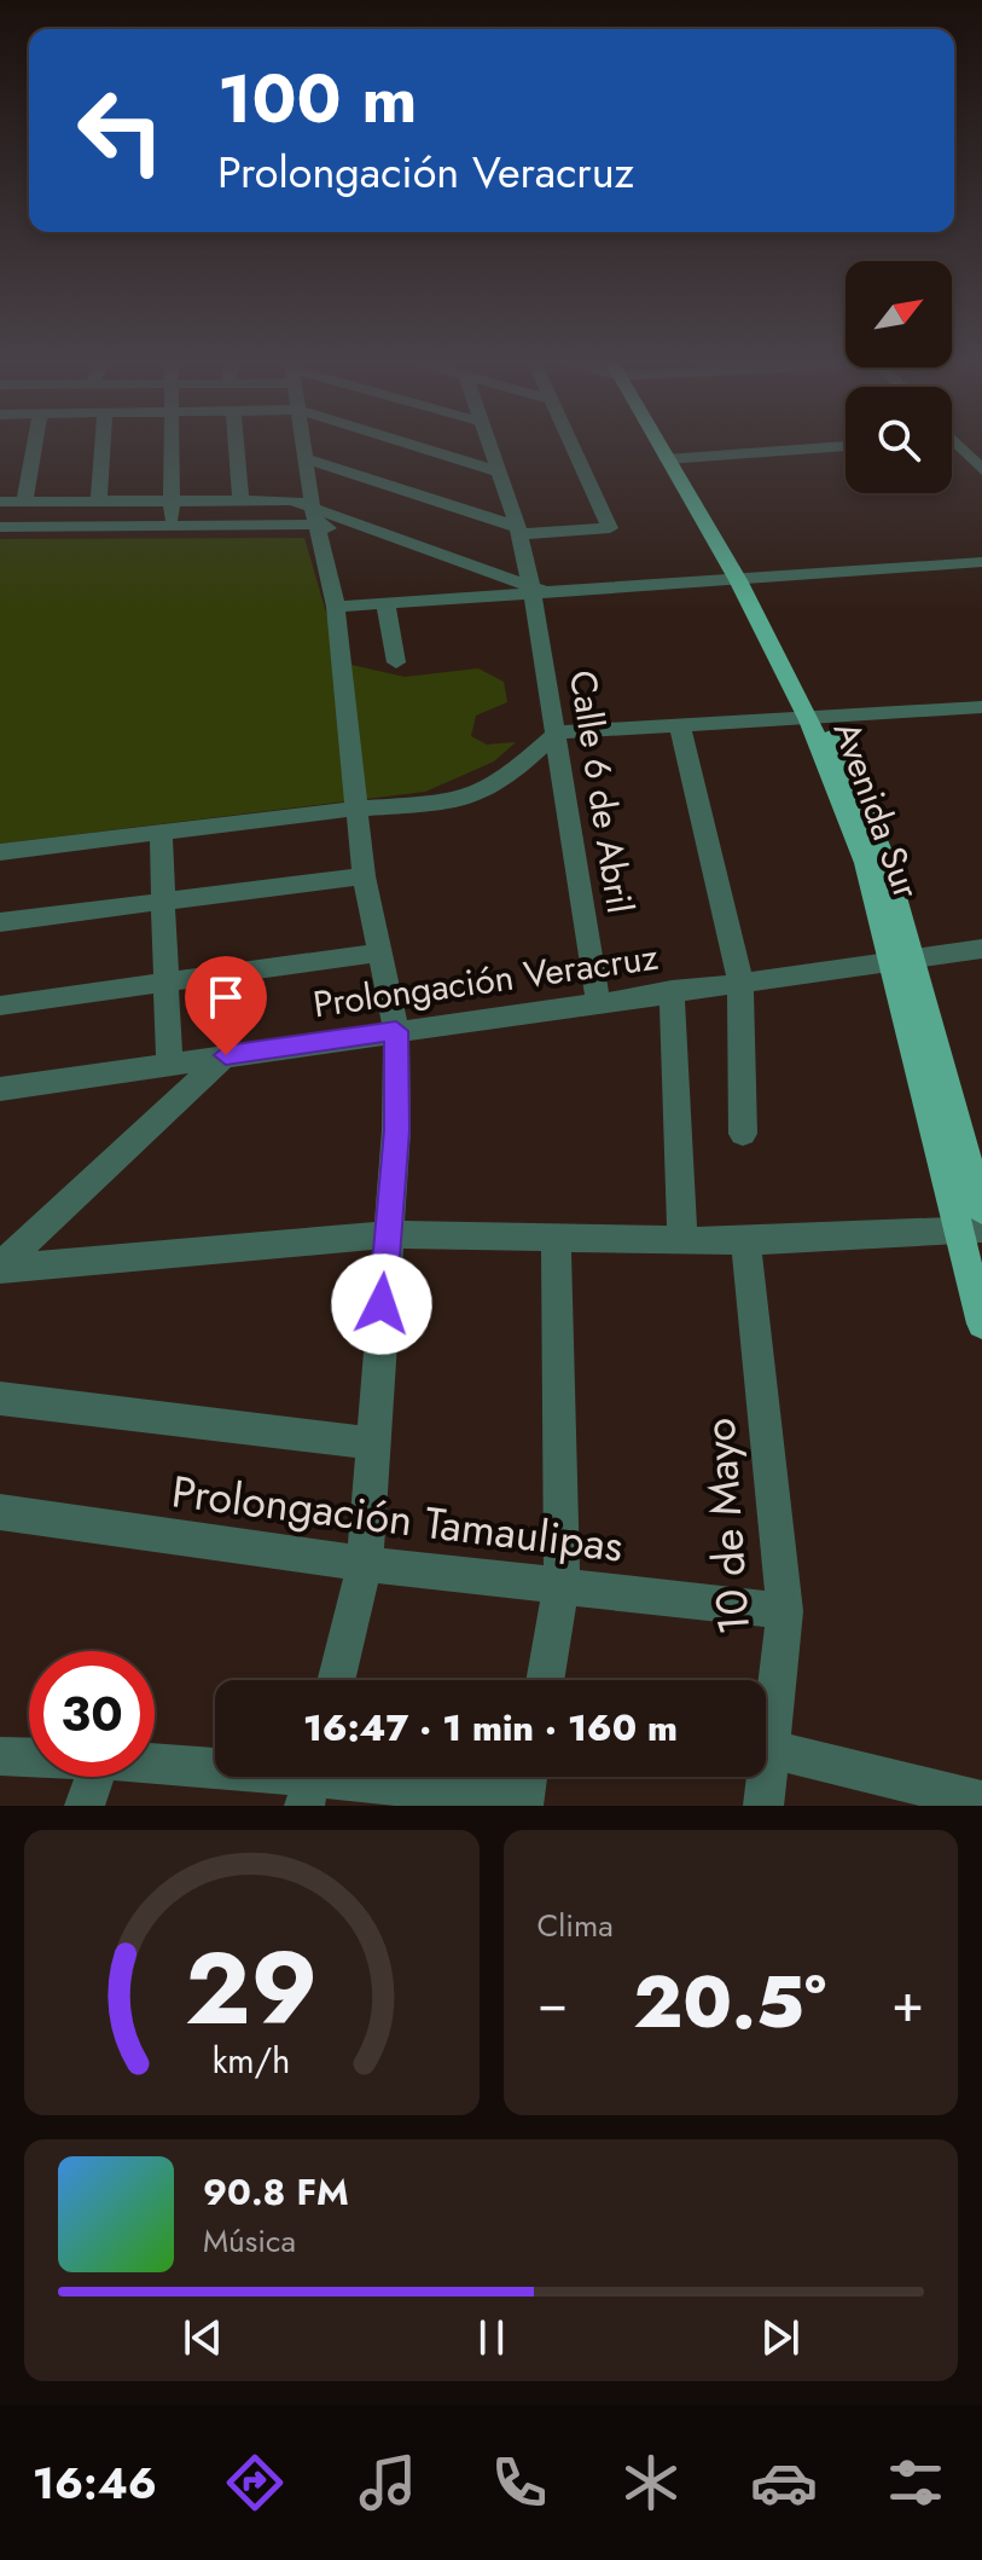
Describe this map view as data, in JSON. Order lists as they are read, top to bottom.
{
  "streets": {
    "main road": ["Avenida Sur"],
    "street": [
      "Calle 6 de Abril",
      "Prolongación Veracruz",
      "Prolongación Tamaulipas",
      "10 de Mayo"
    ]
  },
  "crossings": [
    ["Calle 6 de Abril", "Prolongación Veracruz"],
    ["Avenida Sur", "Prolongación Veracruz"],
    ["Prolongación Tamaulipas", "10 de Mayo"]
  ],
  "north": "top right",
  "page": {
    "turn": ["100 m", "Prolongación Veracruz"],
    "limit": "30",
    "trip": "16:47 · 1 min · 160 m",
    "tile": "Clima",
    "heat": ["−", "20.5°", "+"],
    "song": ["90.8 FM", "Música"],
    "tabs": "16:46",
    "gauge": ["29", "km/h"]
  }
}
